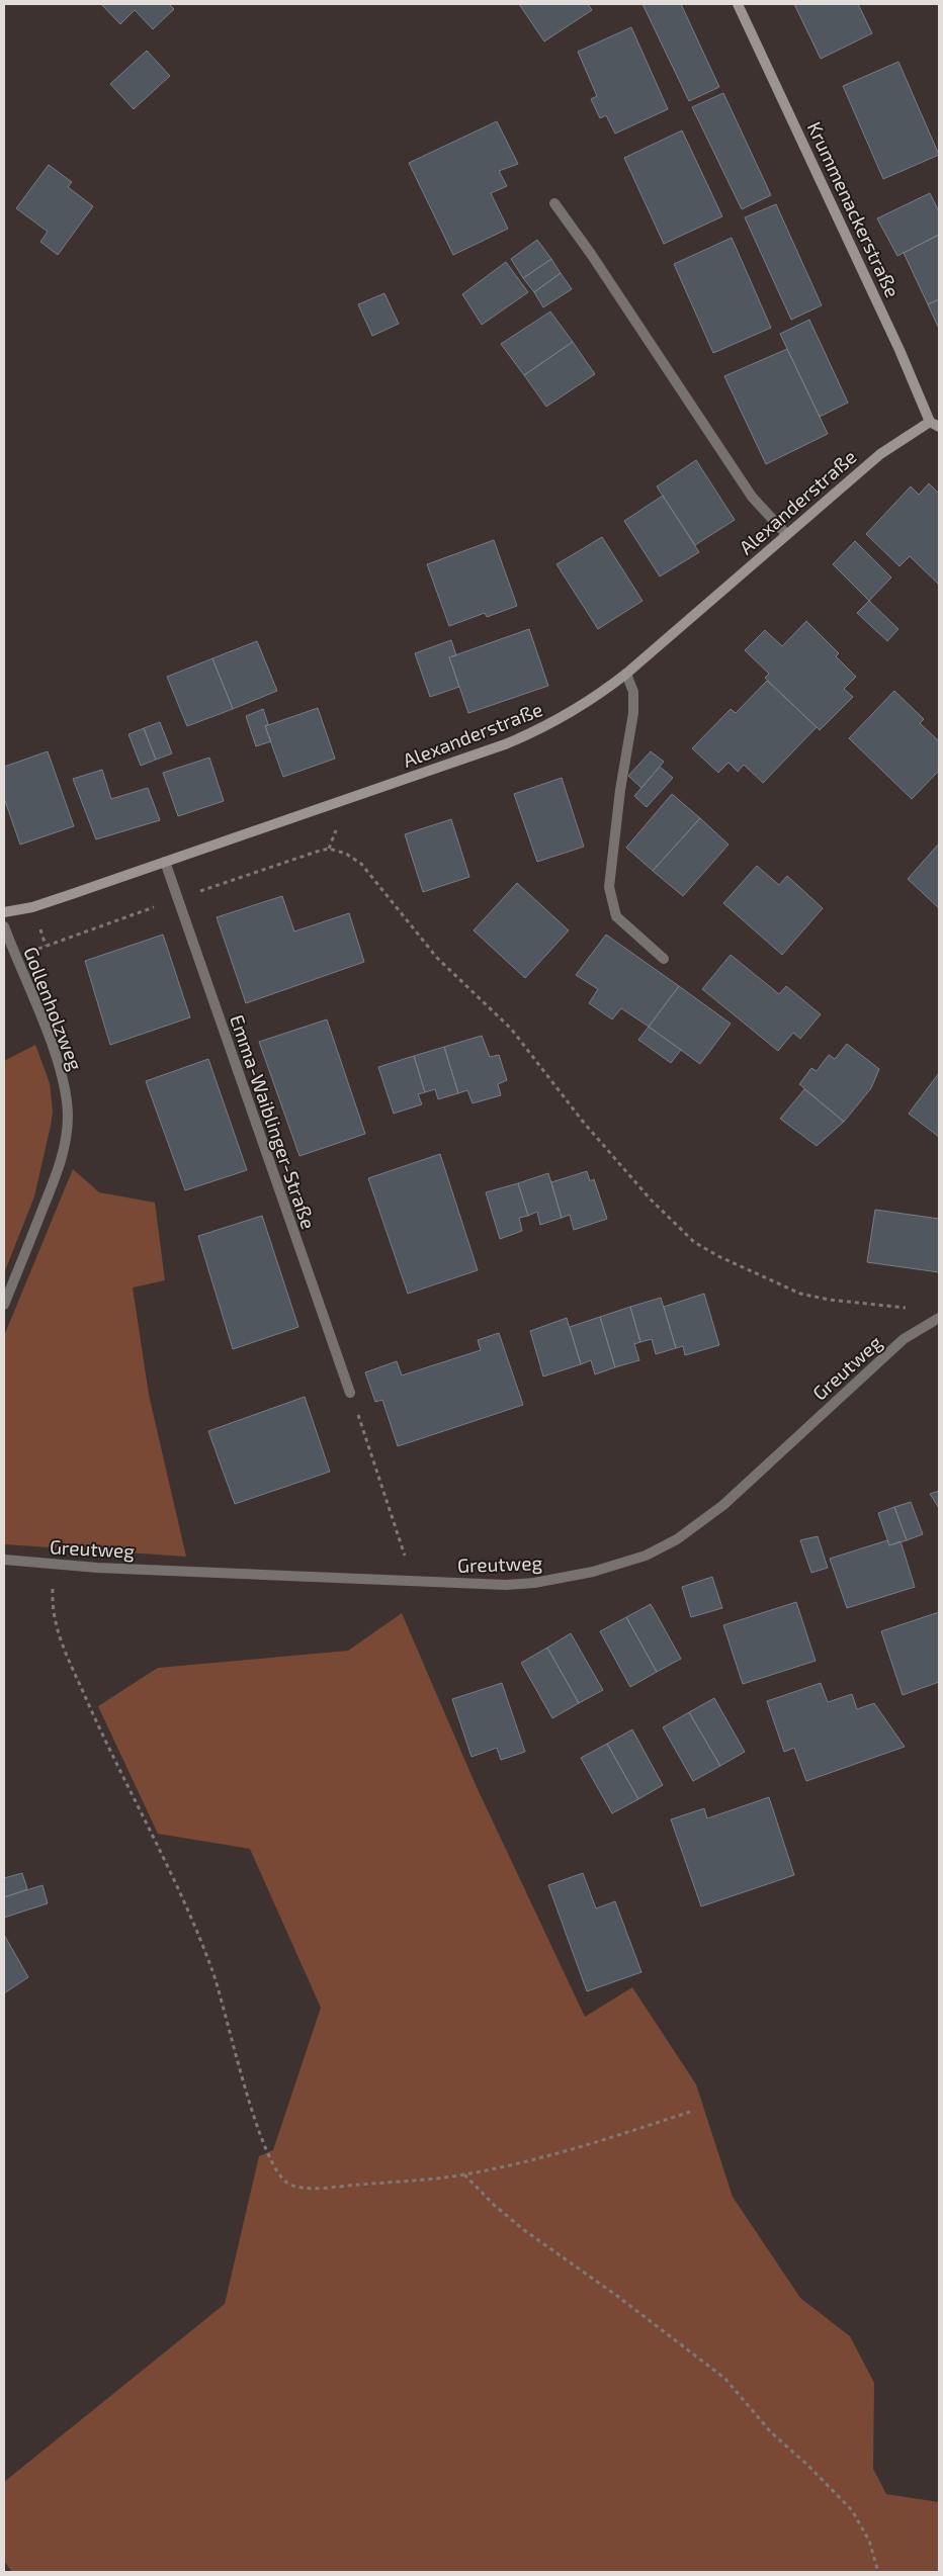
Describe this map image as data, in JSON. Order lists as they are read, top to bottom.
{
  "streets": {
    "street": [
      "Krummenackerstraße",
      "Alexanderstraße",
      "Gollenholzweg",
      "Emma-Waiblinger-Straße",
      "Greutweg"
    ]
  },
  "crossings": [
    ["Krummenackerstraße", "Alexanderstraße"],
    ["Alexanderstraße", "Emma-Waiblinger-Straße"]
  ]
}
